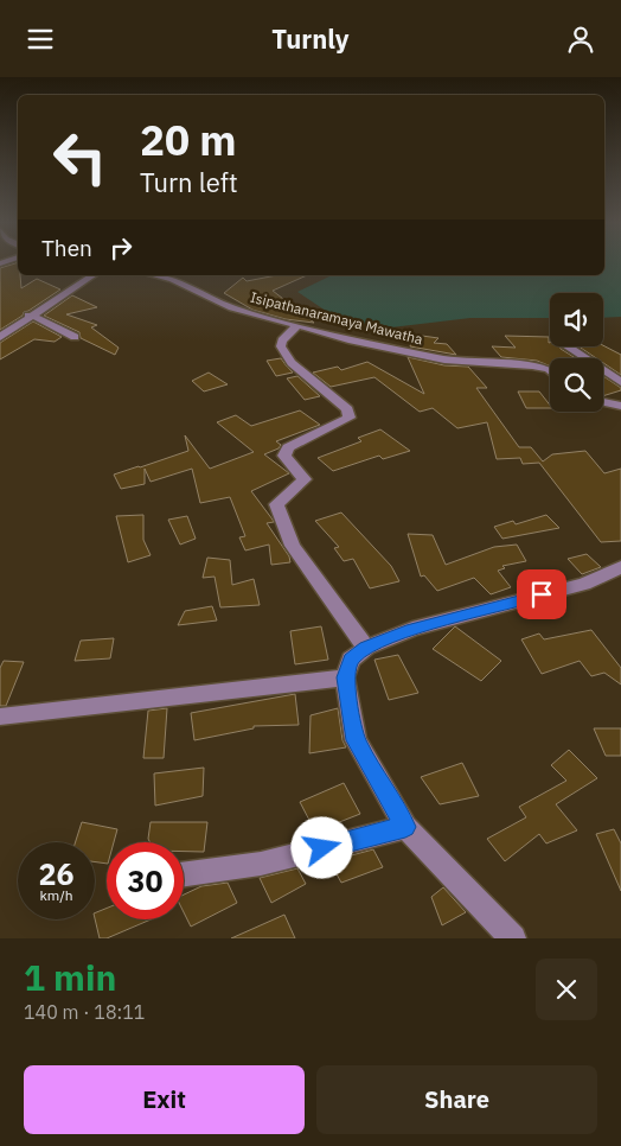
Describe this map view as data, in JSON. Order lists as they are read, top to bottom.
{
  "streets": {
    "street": ["Isipathanaramaya Mawatha"]
  },
  "page": {
    "header": "Turnly",
    "turn": ["20 m", "Turn left"],
    "then": "Then",
    "speed": "26 km/h",
    "limit": "30",
    "heading": ["1 min", "140 m · 18:11"],
    "buttons": ["Exit", "Share"]
  }
}
